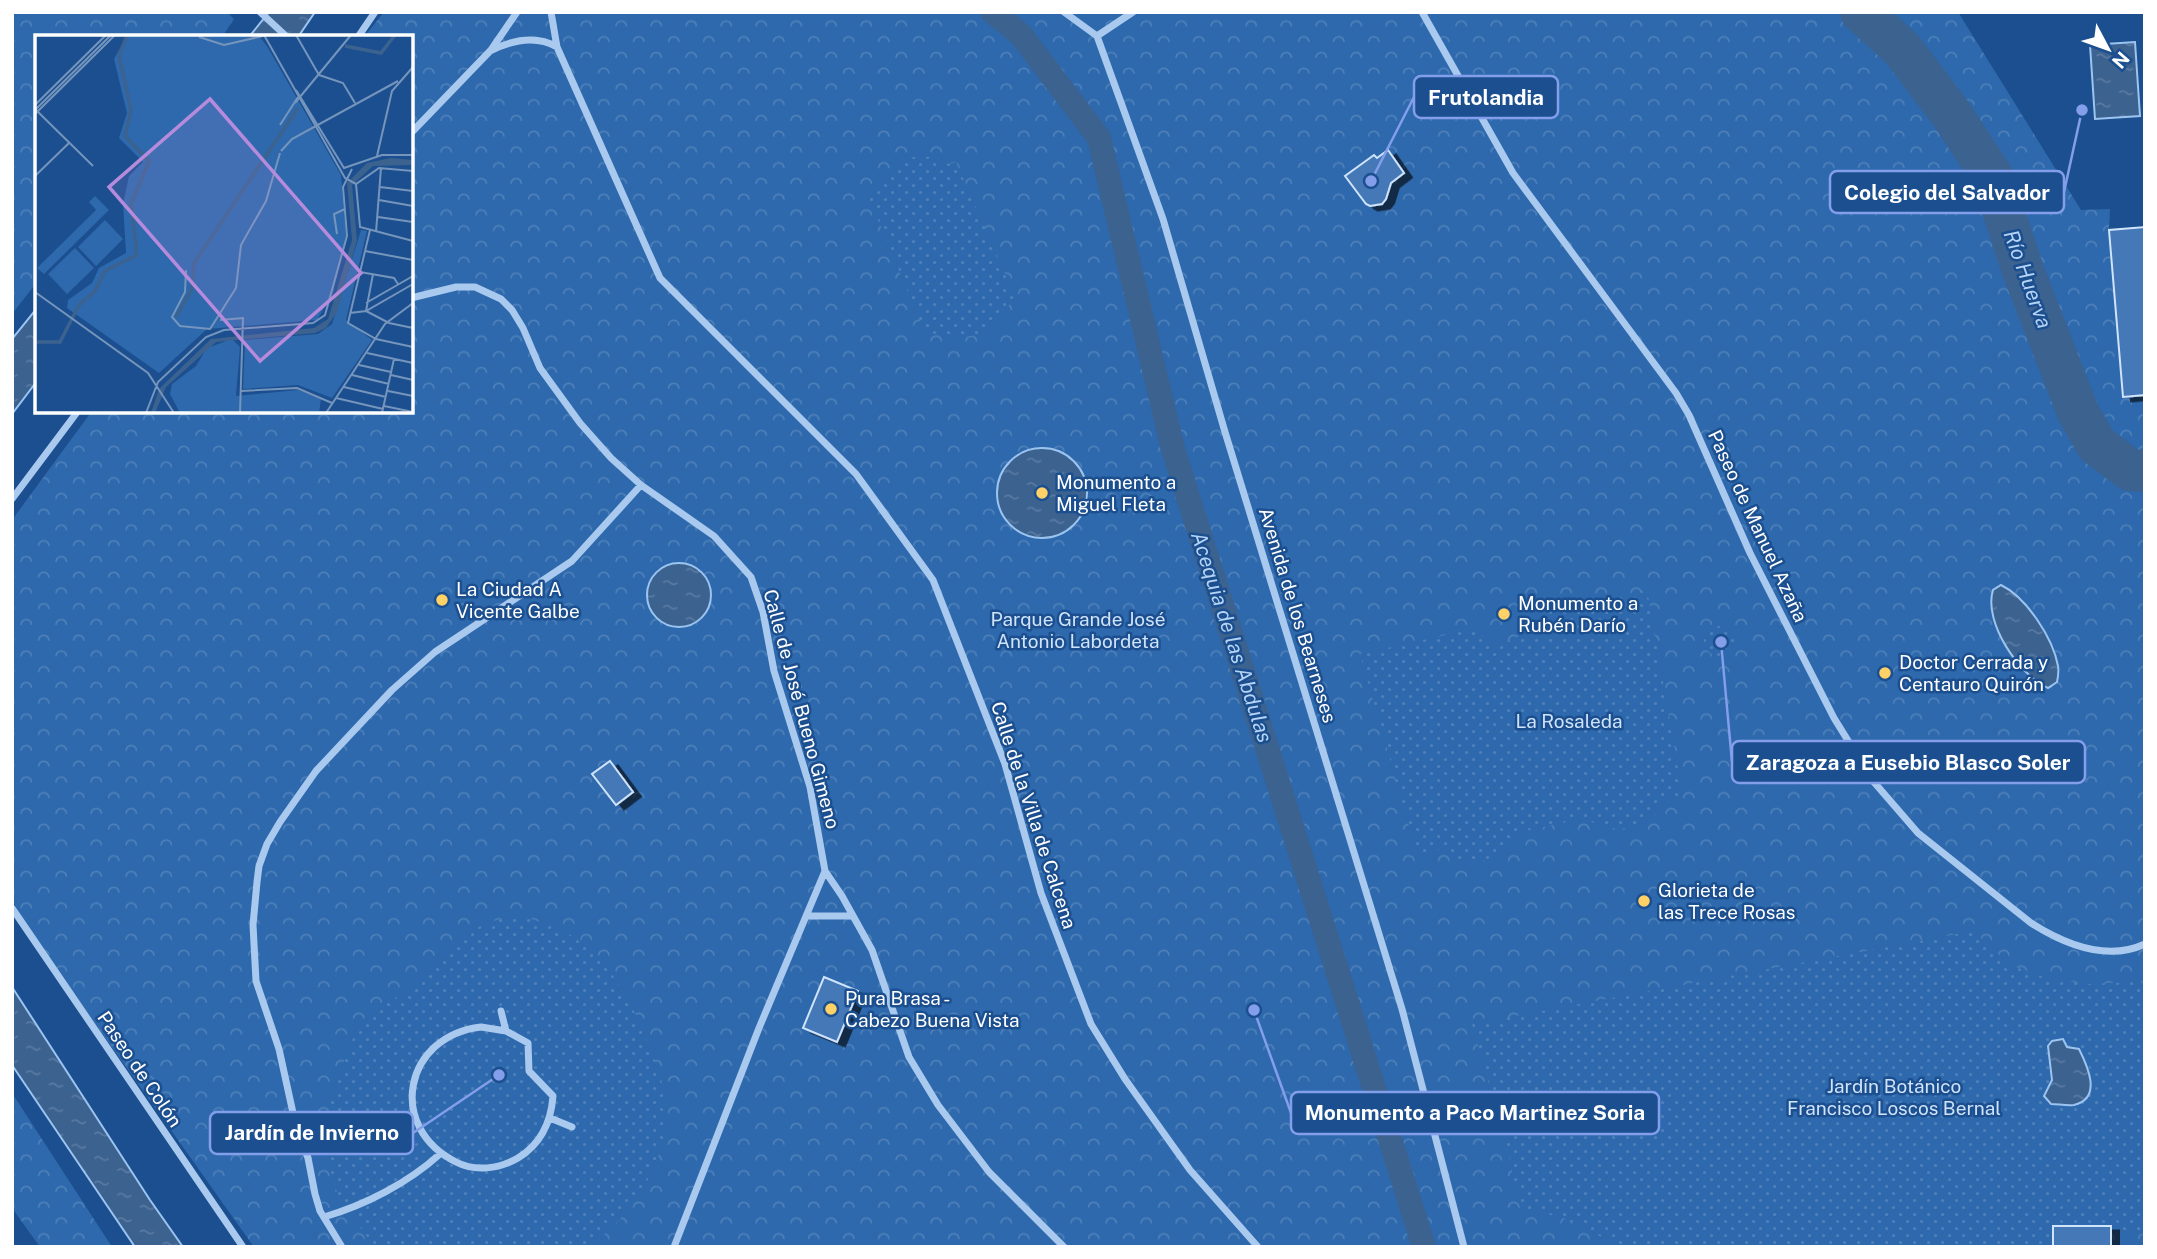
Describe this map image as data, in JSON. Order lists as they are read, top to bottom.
{
  "streets": {
    "street": [
      "Paseo de Manuel Azaña",
      "Avenida de los Bearneses",
      "Calle de José Bueno Gimeno",
      "Calle de la Villa de Calcena",
      "Paseo de Colón"
    ]
  },
  "water": ["Río Huerva", "Acequia de las Abdulas"],
  "parks": ["Parque Grande José Antonio Labordeta", "La Rosaleda", "Jardín Botánico Francisco Loscos Bernal"],
  "places": [
    "Colegio del Salvador",
    "Frutolandia",
    "Monumento a Miguel Fleta",
    "La Ciudad A Vicente Galbe",
    "Monumento a Rubén Darío",
    "Zaragoza a Eusebio Blasco Soler",
    "Doctor Cerrada y Centauro Quirón",
    "Glorieta de las Trece Rosas",
    "Pura Brasa - Cabezo Buena Vista",
    "Monumento a Paco Martinez Soria",
    "Jardín de Invierno"
  ],
  "north": "bottom right"
}
